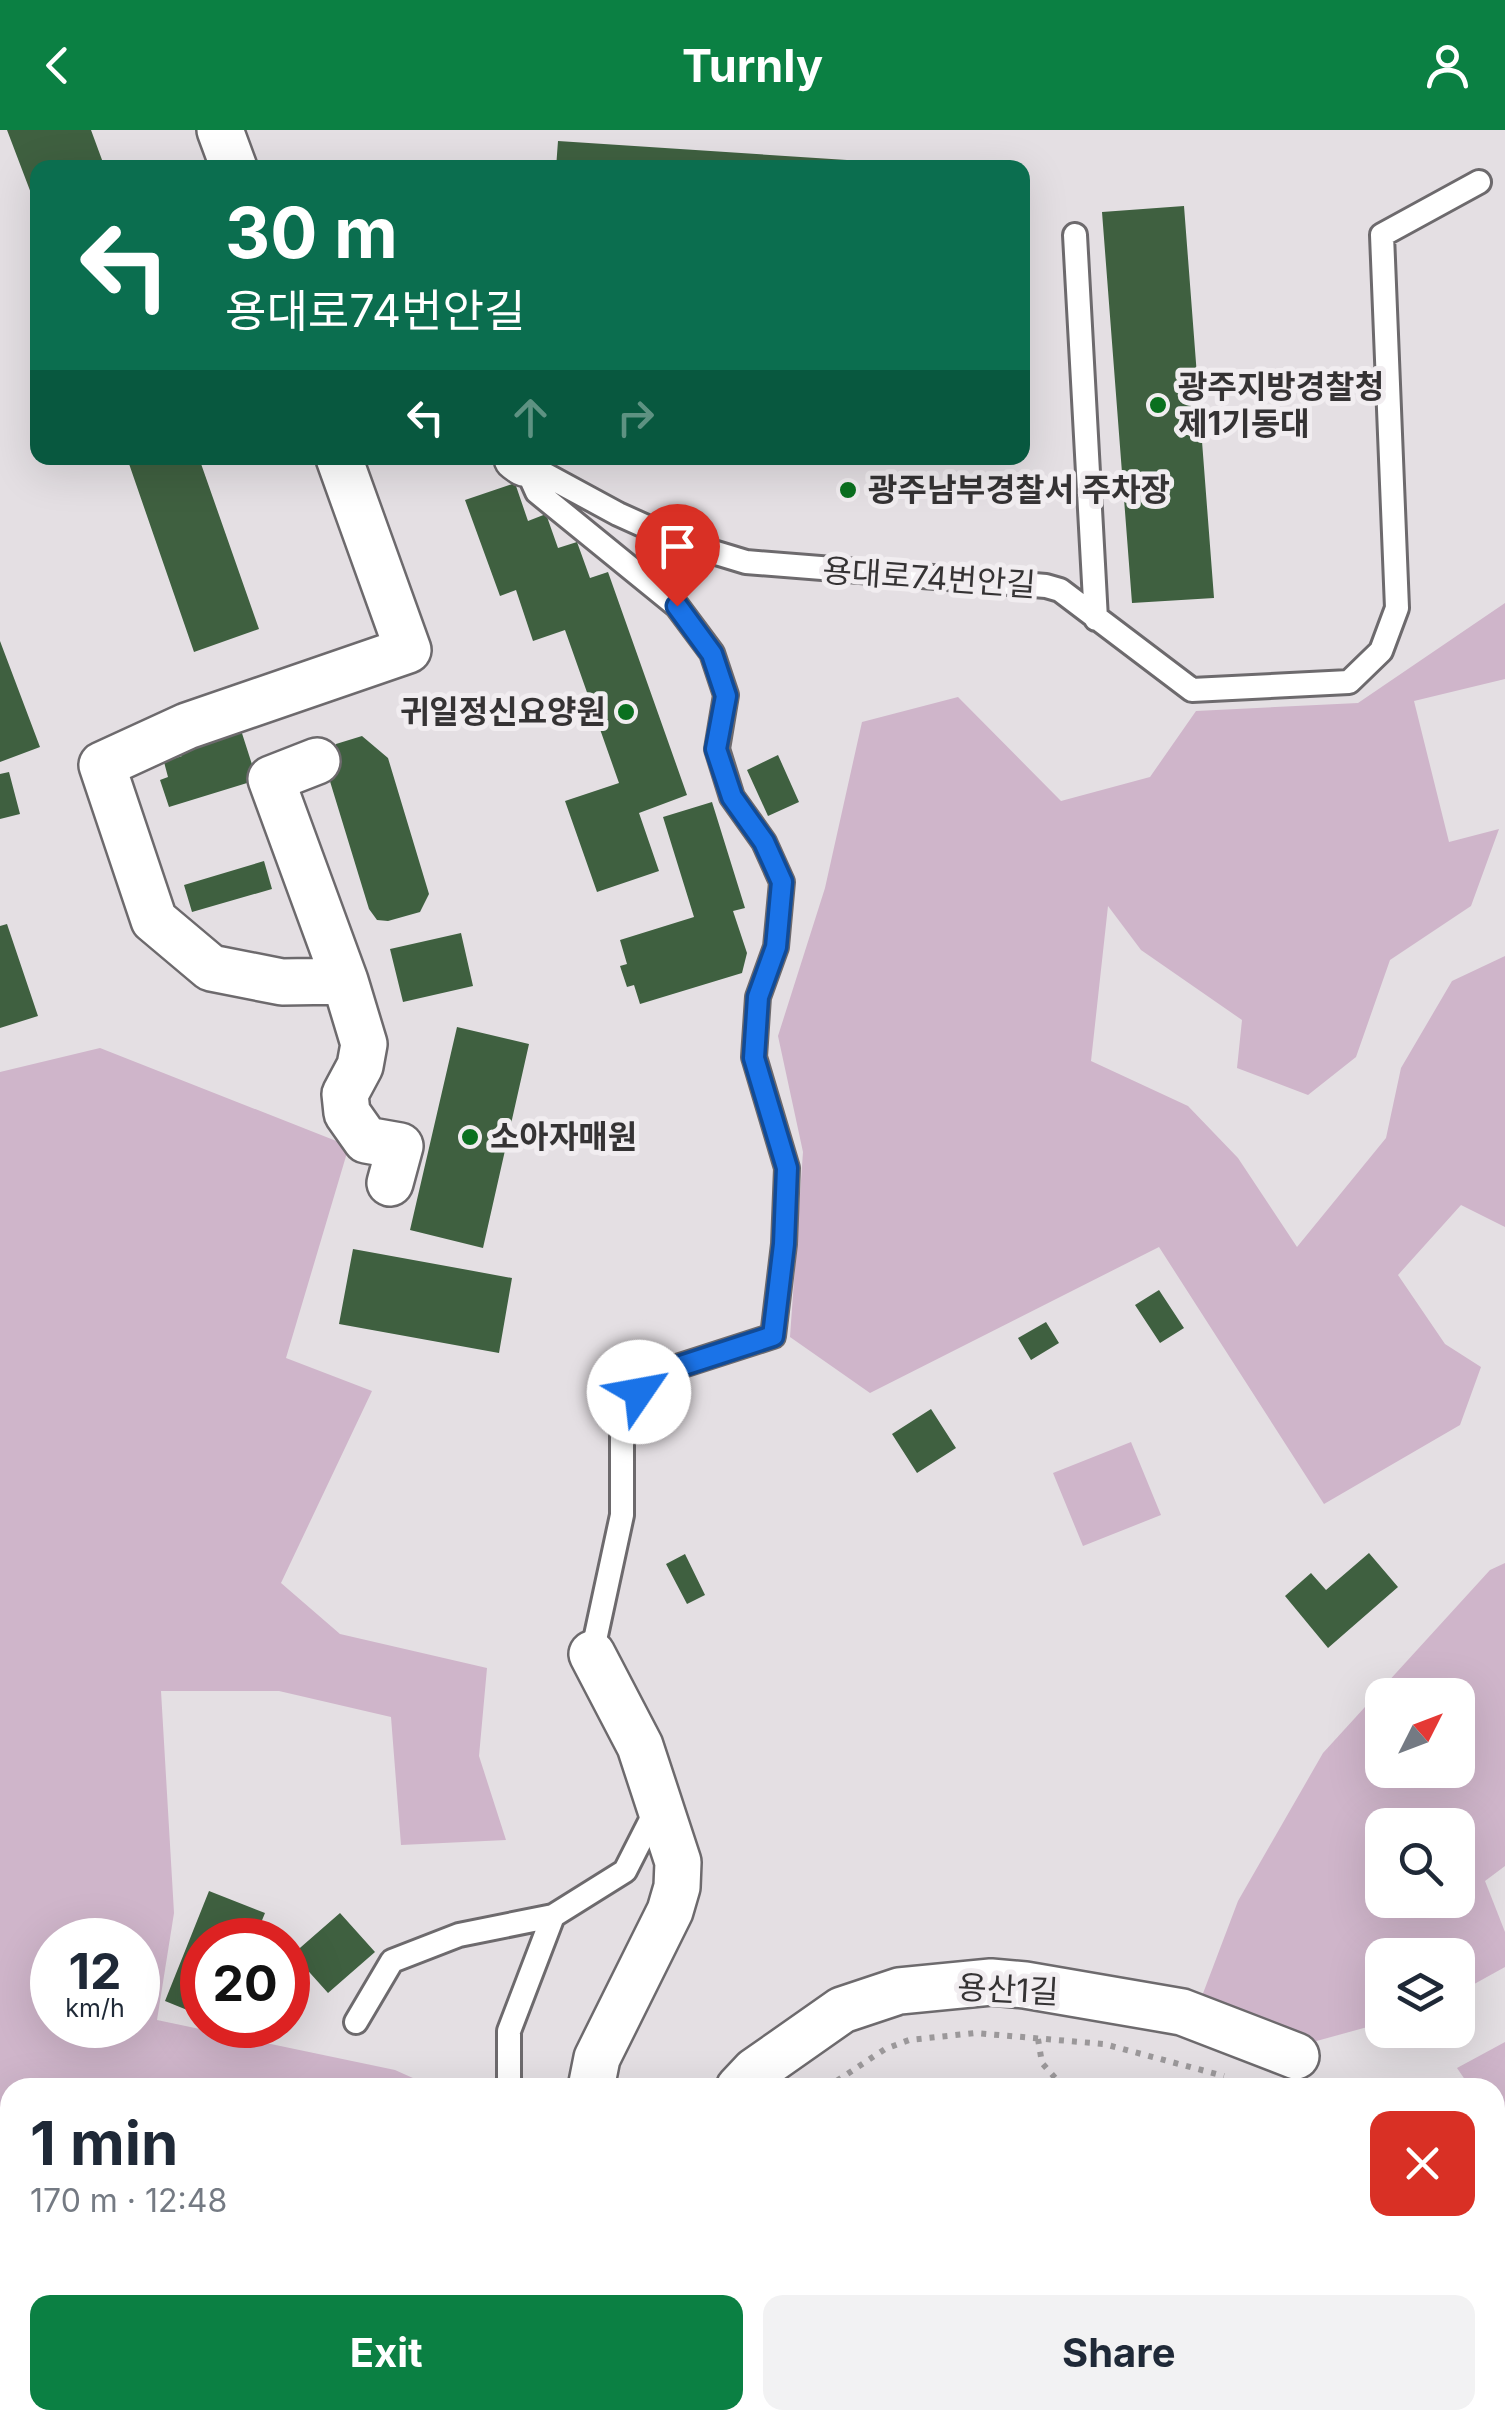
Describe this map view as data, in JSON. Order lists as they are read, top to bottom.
{
  "streets": {
    "street": ["용산1길"],
    "lane": ["용대로74번안길"]
  },
  "places": [
    "광주지방경찰청 제1기동대",
    "광주남부경찰서 주차장",
    "귀일정신요양원",
    "소아자매원"
  ],
  "north": "top right",
  "page": {
    "header": "Turnly",
    "turn": ["30 m", "용대로74번안길"],
    "speed": "12 km/h",
    "limit": "20",
    "heading": ["1 min", "170 m · 12:48"],
    "buttons": ["Exit", "Share"]
  }
}
